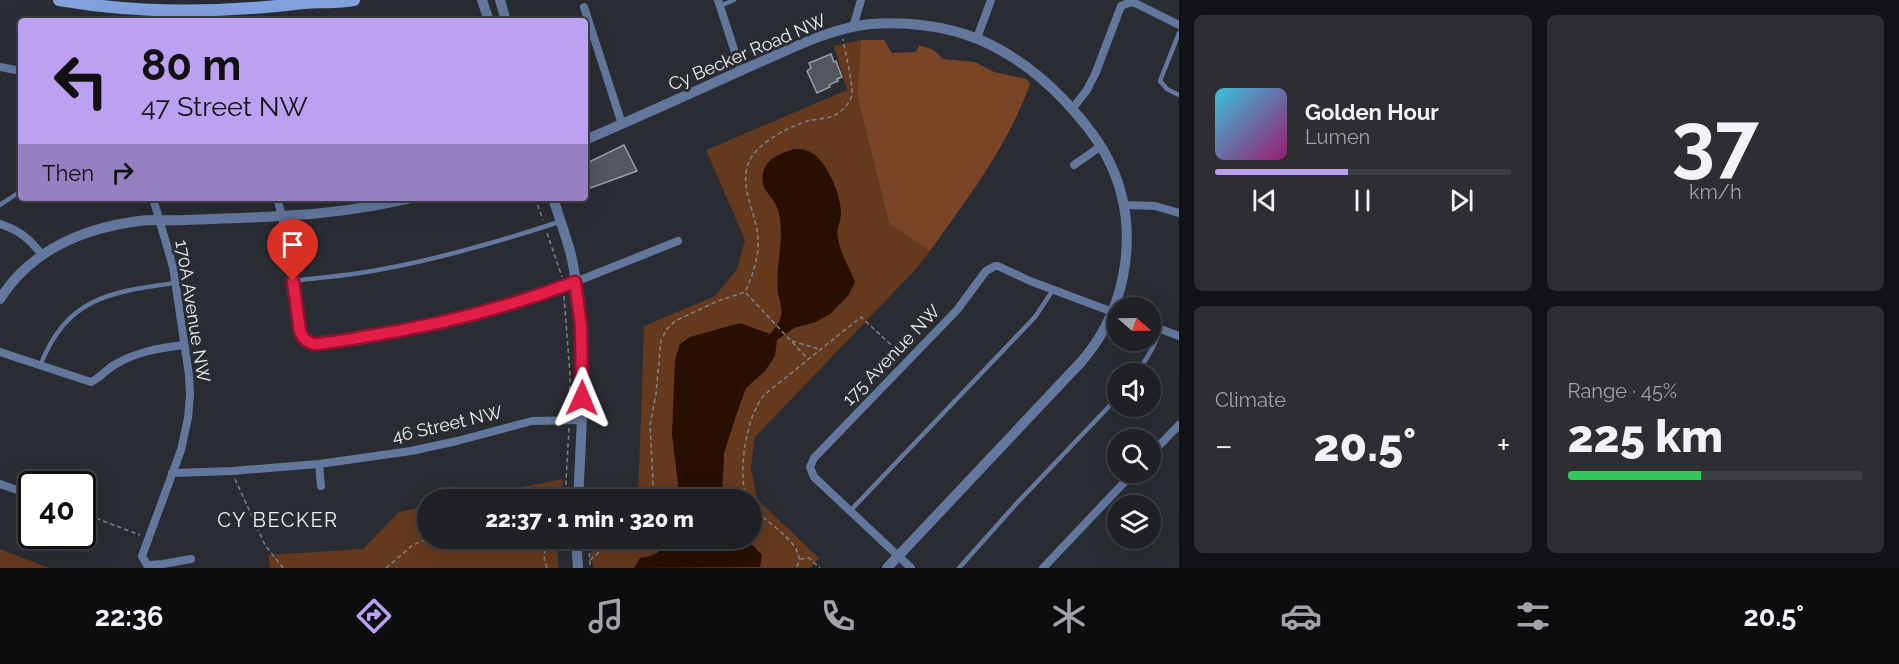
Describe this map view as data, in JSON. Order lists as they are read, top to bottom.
{
  "streets": {
    "street": [
      "Cy Becker Road NW",
      "170A Avenue NW",
      "175 Avenue NW",
      "46 Street NW"
    ]
  },
  "crossings": [
    ["170A Avenue NW", "46 Street NW"]
  ],
  "districts": ["CY BECKER"],
  "north": "right",
  "page": {
    "tile": [
      ["37", "km/h"],
      "Climate",
      ["Range · 45%", "225 km"]
    ],
    "turn": ["80 m", "47 Street NW"],
    "song": ["Golden Hour", "Lumen"],
    "then": "Then",
    "heat": ["−", "20.5°", "+"],
    "limit": "40",
    "trip": "22:37 · 1 min · 320 m",
    "tabs": ["22:36", "20.5°"]
  }
}
